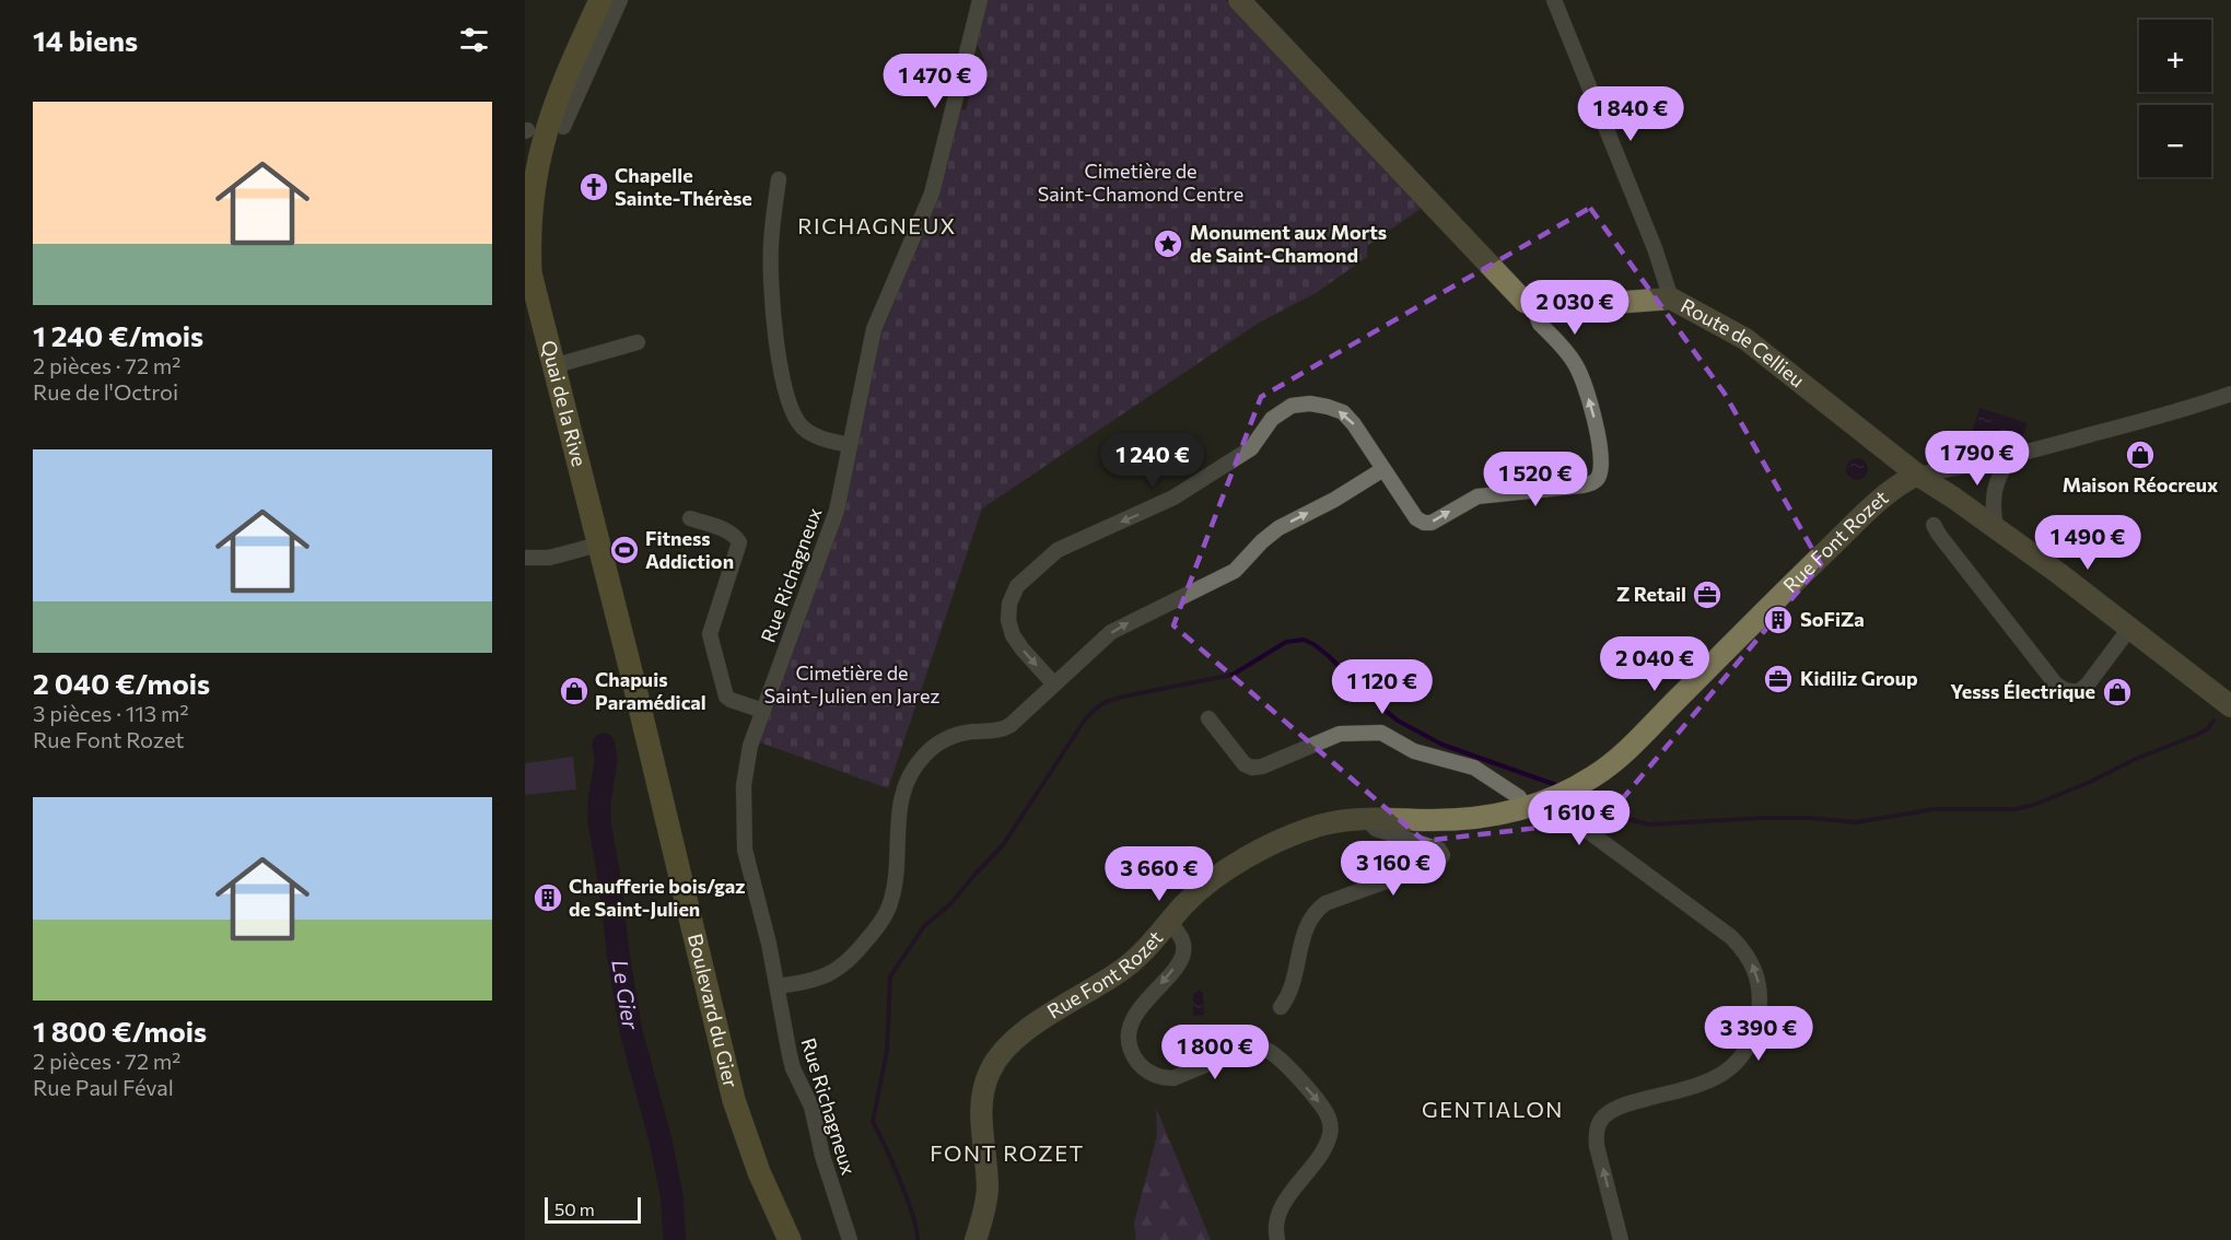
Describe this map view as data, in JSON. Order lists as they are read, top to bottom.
{
  "streets": {
    "main road": [
      "Route de Cellieu",
      "Quai de la Rive",
      "Rue Font Rozet",
      "Boulevard du Gier"
    ],
    "street": ["Rue Richagneux"]
  },
  "crossings": [
    ["Route de Cellieu", "Rue Font Rozet"],
    ["Quai de la Rive", "Boulevard du Gier"]
  ],
  "districts": ["RICHAGNEUX", "GENTIALON", "FONT ROZET"],
  "water": ["Le Gier"],
  "parks": ["Cimetière de Saint-Chamond Centre", "Cimetière de Saint-Julien en Jarez"],
  "places": {
    "church": ["Chapelle Sainte-Thérèse"],
    "place": ["Monument aux Morts de Saint-Chamond"],
    "shop": ["Maison Réocreux", "Chapuis Paramédical", "Yesss Électrique"],
    "sports": ["Fitness Addiction"],
    "office": ["Z Retail", "Kidiliz Group"],
    "building": ["SoFiZa", "Chaufferie bois/gaz de Saint-Julien"]
  },
  "scale_bar": "50 m",
  "page": {
    "heading": "14 biens",
    "map_buttons": ["+", "−"],
    "price": [
      "1 470 €",
      "1 840 €",
      "2 030 €",
      "1 790 €",
      "1 240 €",
      "1 520 €",
      "1 490 €",
      "2 040 €",
      "1 120 €",
      "1 610 €",
      "3 160 €",
      "3 660 €",
      "3 390 €",
      "1 800 €"
    ],
    "list": [
      {
        "name": "1 240 €/mois",
        "note": "2 pièces · 72 m² · Rue de l'Octroi"
      },
      {
        "name": "2 040 €/mois",
        "note": "3 pièces · 113 m² · Rue Font Rozet"
      },
      {
        "name": "1 800 €/mois",
        "note": "2 pièces · 72 m² · Rue Paul Féval"
      }
    ],
    "scale": "50 m"
  }
}
